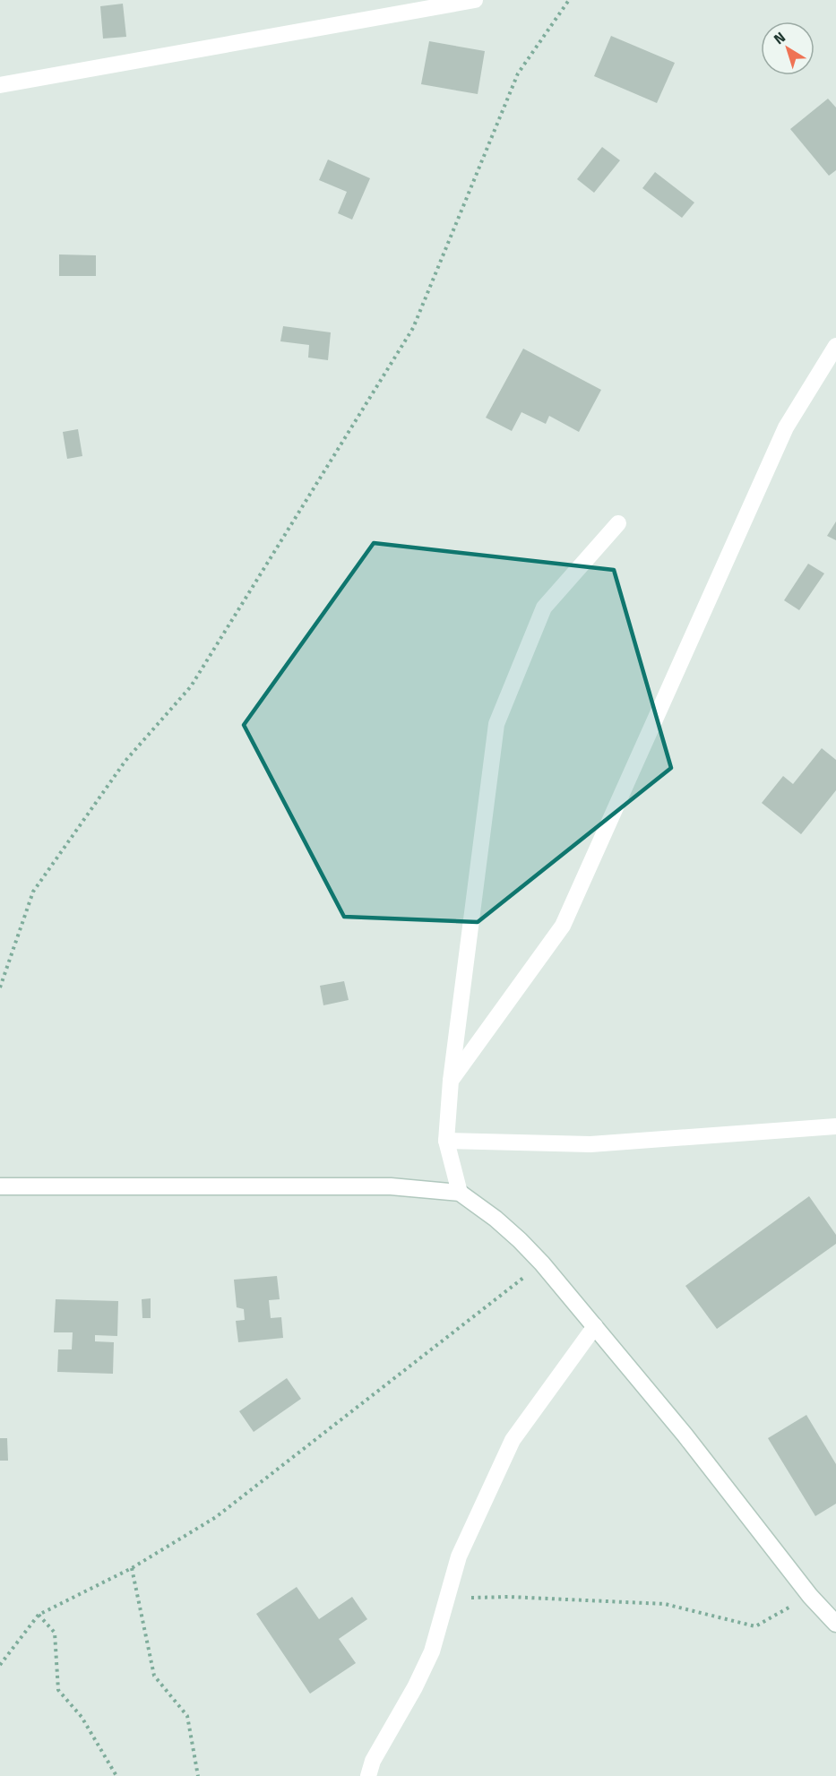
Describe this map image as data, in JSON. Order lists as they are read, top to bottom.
{
  "north": "top left"
}
